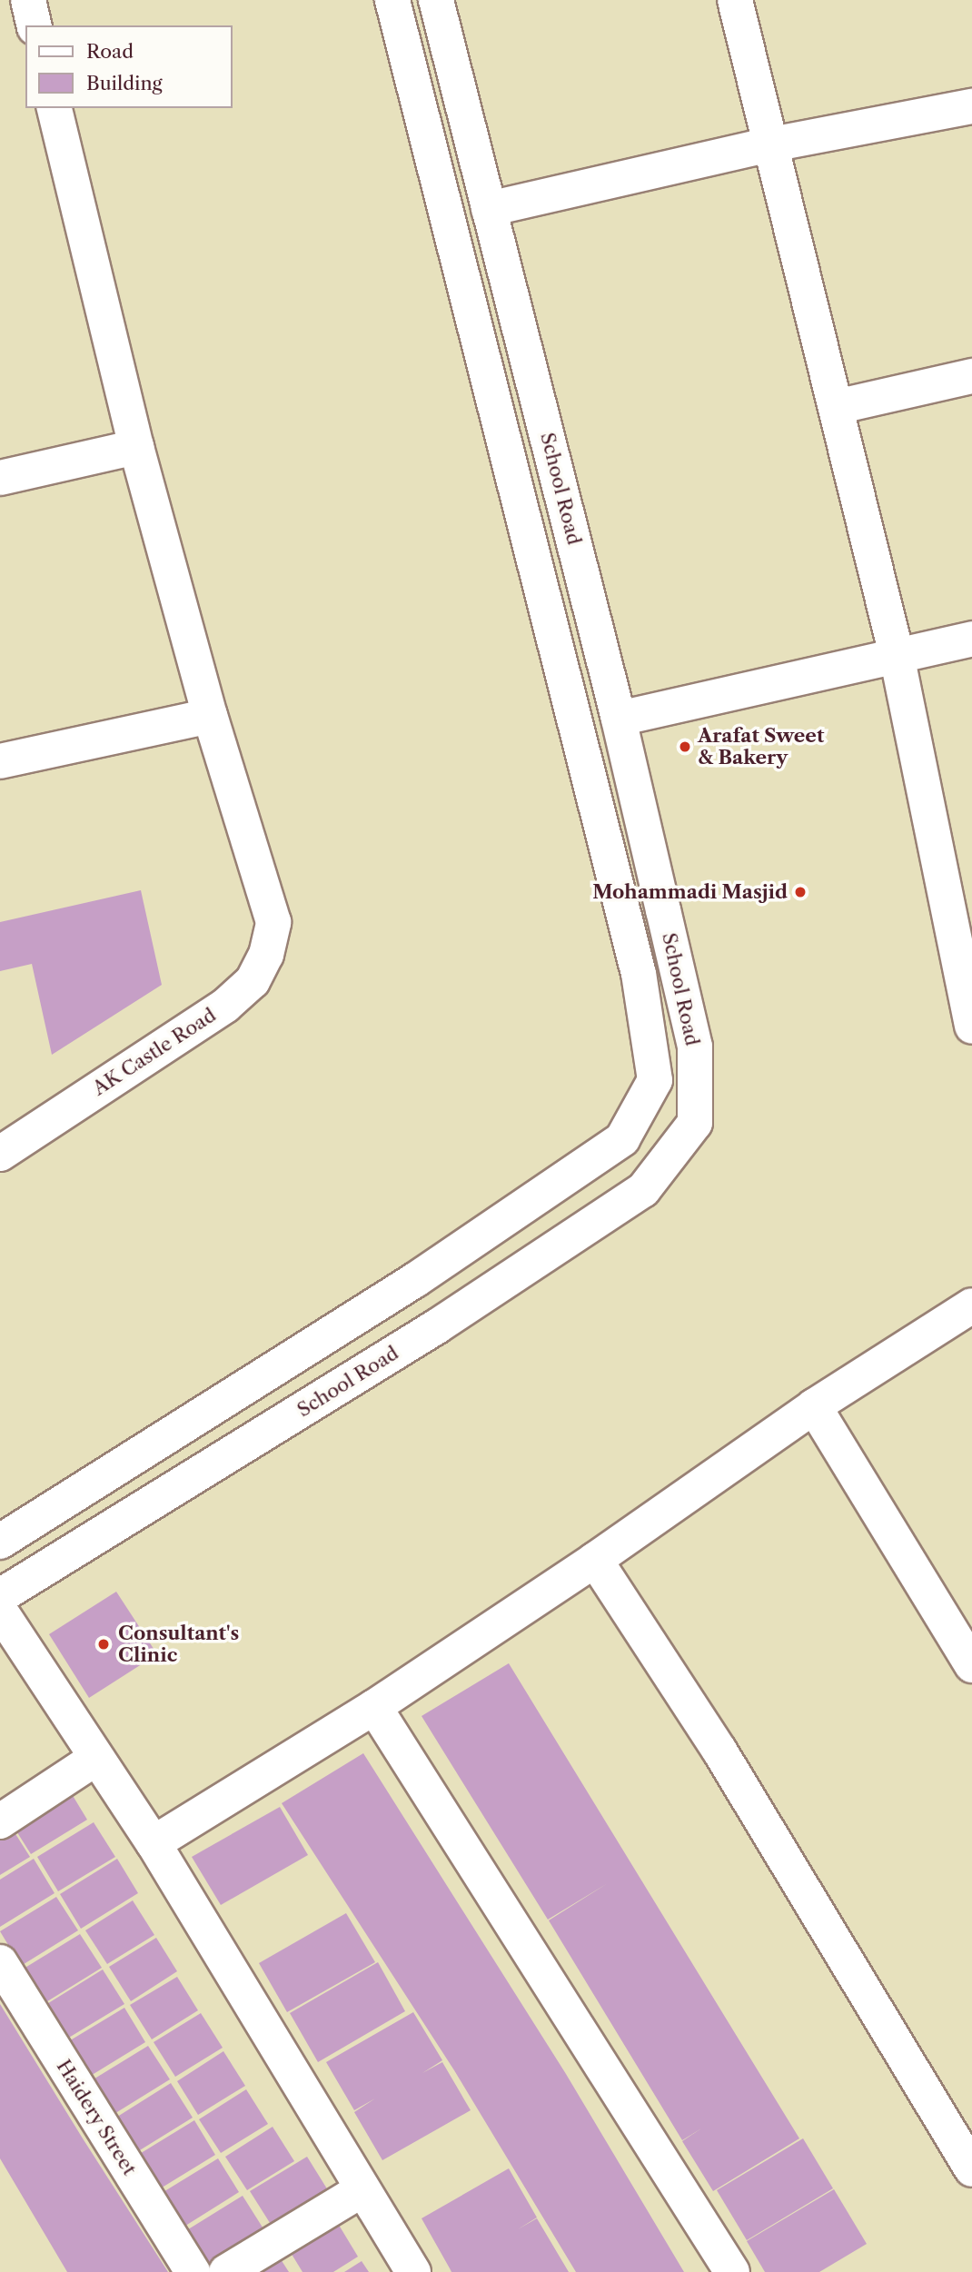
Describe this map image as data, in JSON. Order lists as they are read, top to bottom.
{
  "streets": {
    "street": ["School Road", "AK Castle Road", "Haidery Street"]
  },
  "places": ["Arafat Sweet & Bakery", "Mohammadi Masjid", "Consultant's Clinic"],
  "legend": ["Road", "Building"]
}
